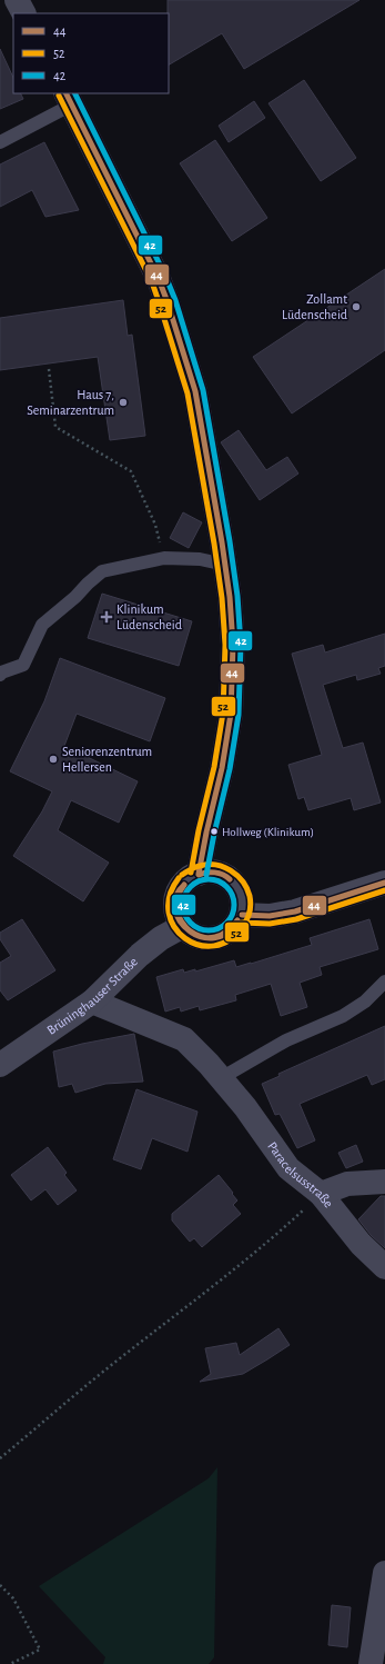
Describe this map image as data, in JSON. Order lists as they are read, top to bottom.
{
  "streets": {
    "street": ["Brüninghauser Straße", "Paracelsusstraße"]
  },
  "crossings": [
    ["Brüninghauser Straße", "Paracelsusstraße"]
  ],
  "places": {
    "other": [
      "Zollamt Lüdenscheid",
      "Haus 7, Seminarzentrum",
      "Seniorenzentrum Hellersen",
      "Hollweg (Klinikum)"
    ],
    "health": ["Klinikum Lüdenscheid"]
  },
  "lines": ["transit line 44", "transit line 42", "transit line 52"],
  "legend": ["44", "52", "42"]
}
